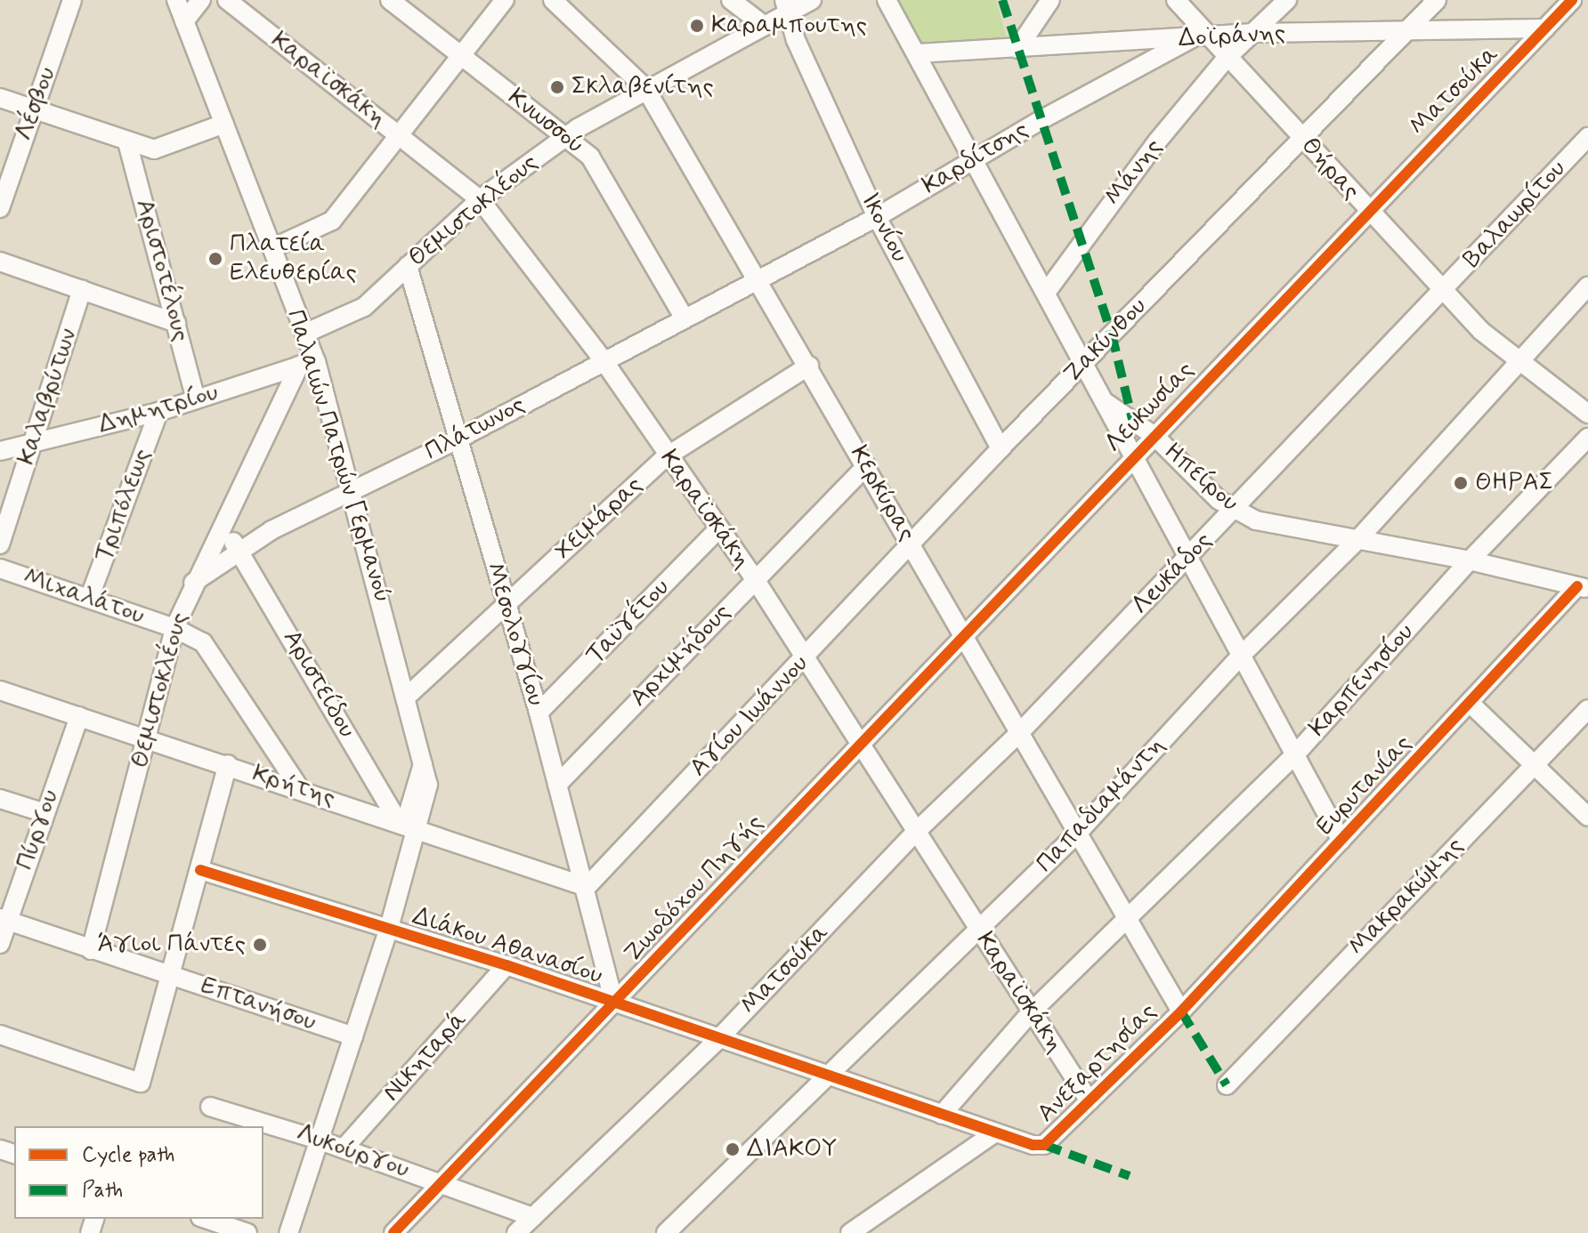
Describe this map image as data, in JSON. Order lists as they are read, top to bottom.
{
  "streets": {
    "street": [
      "Δοϊράνης",
      "Καραϊσκάκη",
      "Ματσούκα",
      "Λέσβου",
      "Κνωσσού",
      "Καρδίτσης",
      "Θήρας",
      "Μάνης",
      "Θεμιστοκλέους",
      "Βαλαωρίτου",
      "Ικονίου",
      "Αριστοτέλους",
      "Ζακύνθου",
      "Καλαβρύτων",
      "Λευκωσίας",
      "Δημητρίου",
      "Πλάτωνος",
      "Παλαιών Πατρών Γερμανού",
      "Ηπείρου",
      "Κερκύρας",
      "Τριπόλεως",
      "Χειμάρας",
      "Λeυκάδος",
      "Μιχαλάτου",
      "Ταϋγέτου",
      "Μεσολογγίου",
      "Αρχιμήδους",
      "Καρπενησίου",
      "Αριστείδου",
      "Αγίου Ιωάννου",
      "Ευρυτανίας",
      "Κρήτης",
      "Παπαδιαμάντη",
      "Πύργου",
      "Ζωοδόχου Πηγής",
      "Μακρακώμης",
      "Διάκου Αθανασίου",
      "Επτανήσου",
      "Νικηταρά",
      "Ανεξαρτησίας",
      "Λυκούργου"
    ]
  },
  "crossings": [
    ["Δοϊράνης", "Ματσούκα"],
    ["Δοϊράνης", "Καρδίτσης"],
    ["Δοϊράνης", "Θήρας"],
    ["Δοϊράνης", "Μάνης"],
    ["Δοϊράνης", "Ζακύνθου"],
    ["Δοϊράνης", "Ηπείρου"],
    ["Καραϊσκάκη", "Ματσούκα"],
    ["Καραϊσκάκη", "Θεμιστοκλέους"],
    ["Καραϊσκάκη", "Πλάτωνος"],
    ["Καραϊσκάκη", "Χειμάρας"],
    ["Καραϊσκάκη", "Ταϋγέτου"],
    ["Καραϊσκάκη", "Αρχιμήδους"],
    ["Καραϊσκάκη", "Καρπενησίου"],
    ["Καραϊσκάκη", "Αγίου Ιωάννου"],
    ["Καραϊσκάκη", "Παπαδιαμάντη"],
    ["Καραϊσκάκη", "Ζωοδόχου Πηγής"],
    ["Καραϊσκάκη", "Ανεξαρτησίας"],
    ["Ματσούκα", "Θήρας"],
    ["Ματσούκα", "Λευκωσίας"],
    ["Ματσούκα", "Κερκύρας"],
    ["Ματσούκα", "Λeυκάδος"],
    ["Ματσούκα", "Διάκου Αθανασίου"],
    ["Ματσούκα", "Λυκούργου"],
    ["Κνωσσού", "Θεμιστοκλέους"],
    ["Κνωσσού", "Πλάτωνος"],
    ["Καρδίτσης", "Θήρας"],
    ["Καρδίτσης", "Ικονίου"],
    ["Καρδίτσης", "Πλάτωνος"],
    ["Καρδίτσης", "Ηπείρου"],
    ["Καρδίτσης", "Κερκύρας"],
    ["Θήρας", "Μάνης"],
    ["Θήρας", "Βαλαωρίτου"],
    ["Θήρας", "Ζακύνθου"],
    ["Θήρας", "Λευκωσίας"],
    ["Θήρας", "Λeυκάδος"],
    ["Θήρας", "Παπαδιαμάντη"],
    ["Μάνης", "Ηπείρου"],
    ["Θεμιστοκλέους", "Ικονίου"],
    ["Θεμιστοκλέους", "Δημητρίου"],
    ["Θεμιστοκλέους", "Πλάτωνος"],
    ["Θεμιστοκλέους", "Παλαιών Πατρών Γερμανού"],
    ["Θεμιστοκλέους", "Κερκύρας"],
    ["Θεμιστοκλέους", "Μιχαλάτου"],
    ["Θεμιστοκλέους", "Μεσολογγίου"],
    ["Θεμιστοκλέους", "Κρήτης"],
    ["Θεμιστοκλέους", "Επτανήσου"],
    ["Βαλαωρίτου", "Λeυκάδος"],
    ["Ικονίου", "Ζακύνθου"],
    ["Αριστοτέλους", "Δημητρίου"],
    ["Ζακύνθου", "Ηπείρου"],
    ["Ζακύνθου", "Κερκύρας"],
    ["Ζακύνθου", "Αγίου Ιωάννου"],
    ["Καλαβρύτων", "Δημητρίου"],
    ["Λευκωσίας", "Ηπείρου"],
    ["Λευκωσίας", "Κερκύρας"],
    ["Λευκωσίας", "Ζωοδόχου Πηγής"],
    ["Δημητρίου", "Παλαιών Πατρών Γερμανού"],
    ["Δημητρίου", "Τριπόλεως"],
    ["Πλάτωνος", "Παλαιών Πατρών Γερμανού"],
    ["Πλάτωνος", "Κερκύρας"],
    ["Πλάτωνος", "Μεσολογγίου"],
    ["Πλάτωνος", "Αριστείδου"],
    ["Παλαιών Πατρών Γερμανού", "Χειμάρας"],
    ["Παλαιών Πατρών Γερμανού", "Αριστείδου"],
    ["Παλαιών Πατρών Γερμανού", "Κρήτης"],
    ["Παλαιών Πατρών Γερμανού", "Διάκου Αθανασίου"],
    ["Παλαιών Πατρών Γερμανού", "Επτανήσου"],
    ["Παλαιών Πατρών Γερμανού", "Λυκούργου"],
    ["Ηπείρου", "Λeυκάδος"],
    ["Ηπείρου", "Καρπενησίου"],
    ["Ηπείρου", "Ευρυτανίας"],
    ["Ηπείρου", "Παπαδιαμάντη"],
    ["Κερκύρας", "Χειμάρας"],
    ["Κερκύρας", "Λeυκάδος"],
    ["Κερκύρας", "Αρχιμήδους"],
    ["Κερκύρας", "Καρπενησίου"],
    ["Κερκύρας", "Αγίου Ιωάννου"],
    ["Κερκύρας", "Ευρυτανίας"],
    ["Κερκύρας", "Παπαδιαμάντη"],
    ["Κερκύρας", "Ζωοδόχου Πηγής"],
    ["Κερκύρας", "Ανεξαρτησίας"],
    ["Τριπόλεως", "Μιχαλάτου"],
    ["Χειμάρας", "Μεσολογγίου"],
    ["Μιχαλάτου", "Κρήτης"],
    ["Ταϋγέτου", "Μεσολογγίου"],
    ["Μεσολογγίου", "Αρχιμήδους"],
    ["Μεσολογγίου", "Αγίου Ιωάννου"],
    ["Μεσολογγίου", "Κρήτης"],
    ["Μεσολογγίου", "Ζωοδόχου Πηγής"],
    ["Μεσολογγίου", "Διάκου Αθανασίου"],
    ["Καρπενησίου", "Διάκου Αθανασίου"],
    ["Αριστείδου", "Κρήτης"],
    ["Αγίου Ιωάννου", "Κρήτης"],
    ["Ευρυτανίας", "Ανεξαρτησίας"],
    ["Κρήτης", "Πύργου"],
    ["Παπαδιαμάντη", "Διάκου Αθανασίου"],
    ["Πύργου", "Επτανήσου"],
    ["Ζωοδόχου Πηγής", "Διάκου Αθανασίου"],
    ["Ζωοδόχου Πηγής", "Λυκούργου"],
    ["Διάκου Αθανασίου", "Νικηταρά"],
    ["Διάκου Αθανασίου", "Ανεξαρτησίας"],
    ["Νικηταρά", "Λυκούργου"]
  ],
  "places": [
    "Καραμπουτης",
    "Σκλαβενίτης",
    "Πλατεία Ελευθερίας",
    "ΘΗΡΑΣ",
    "Άγιοι Πάντες",
    "ΔΙΑΚΟΥ"
  ],
  "legend": ["Cycle path", "Path"]
}
